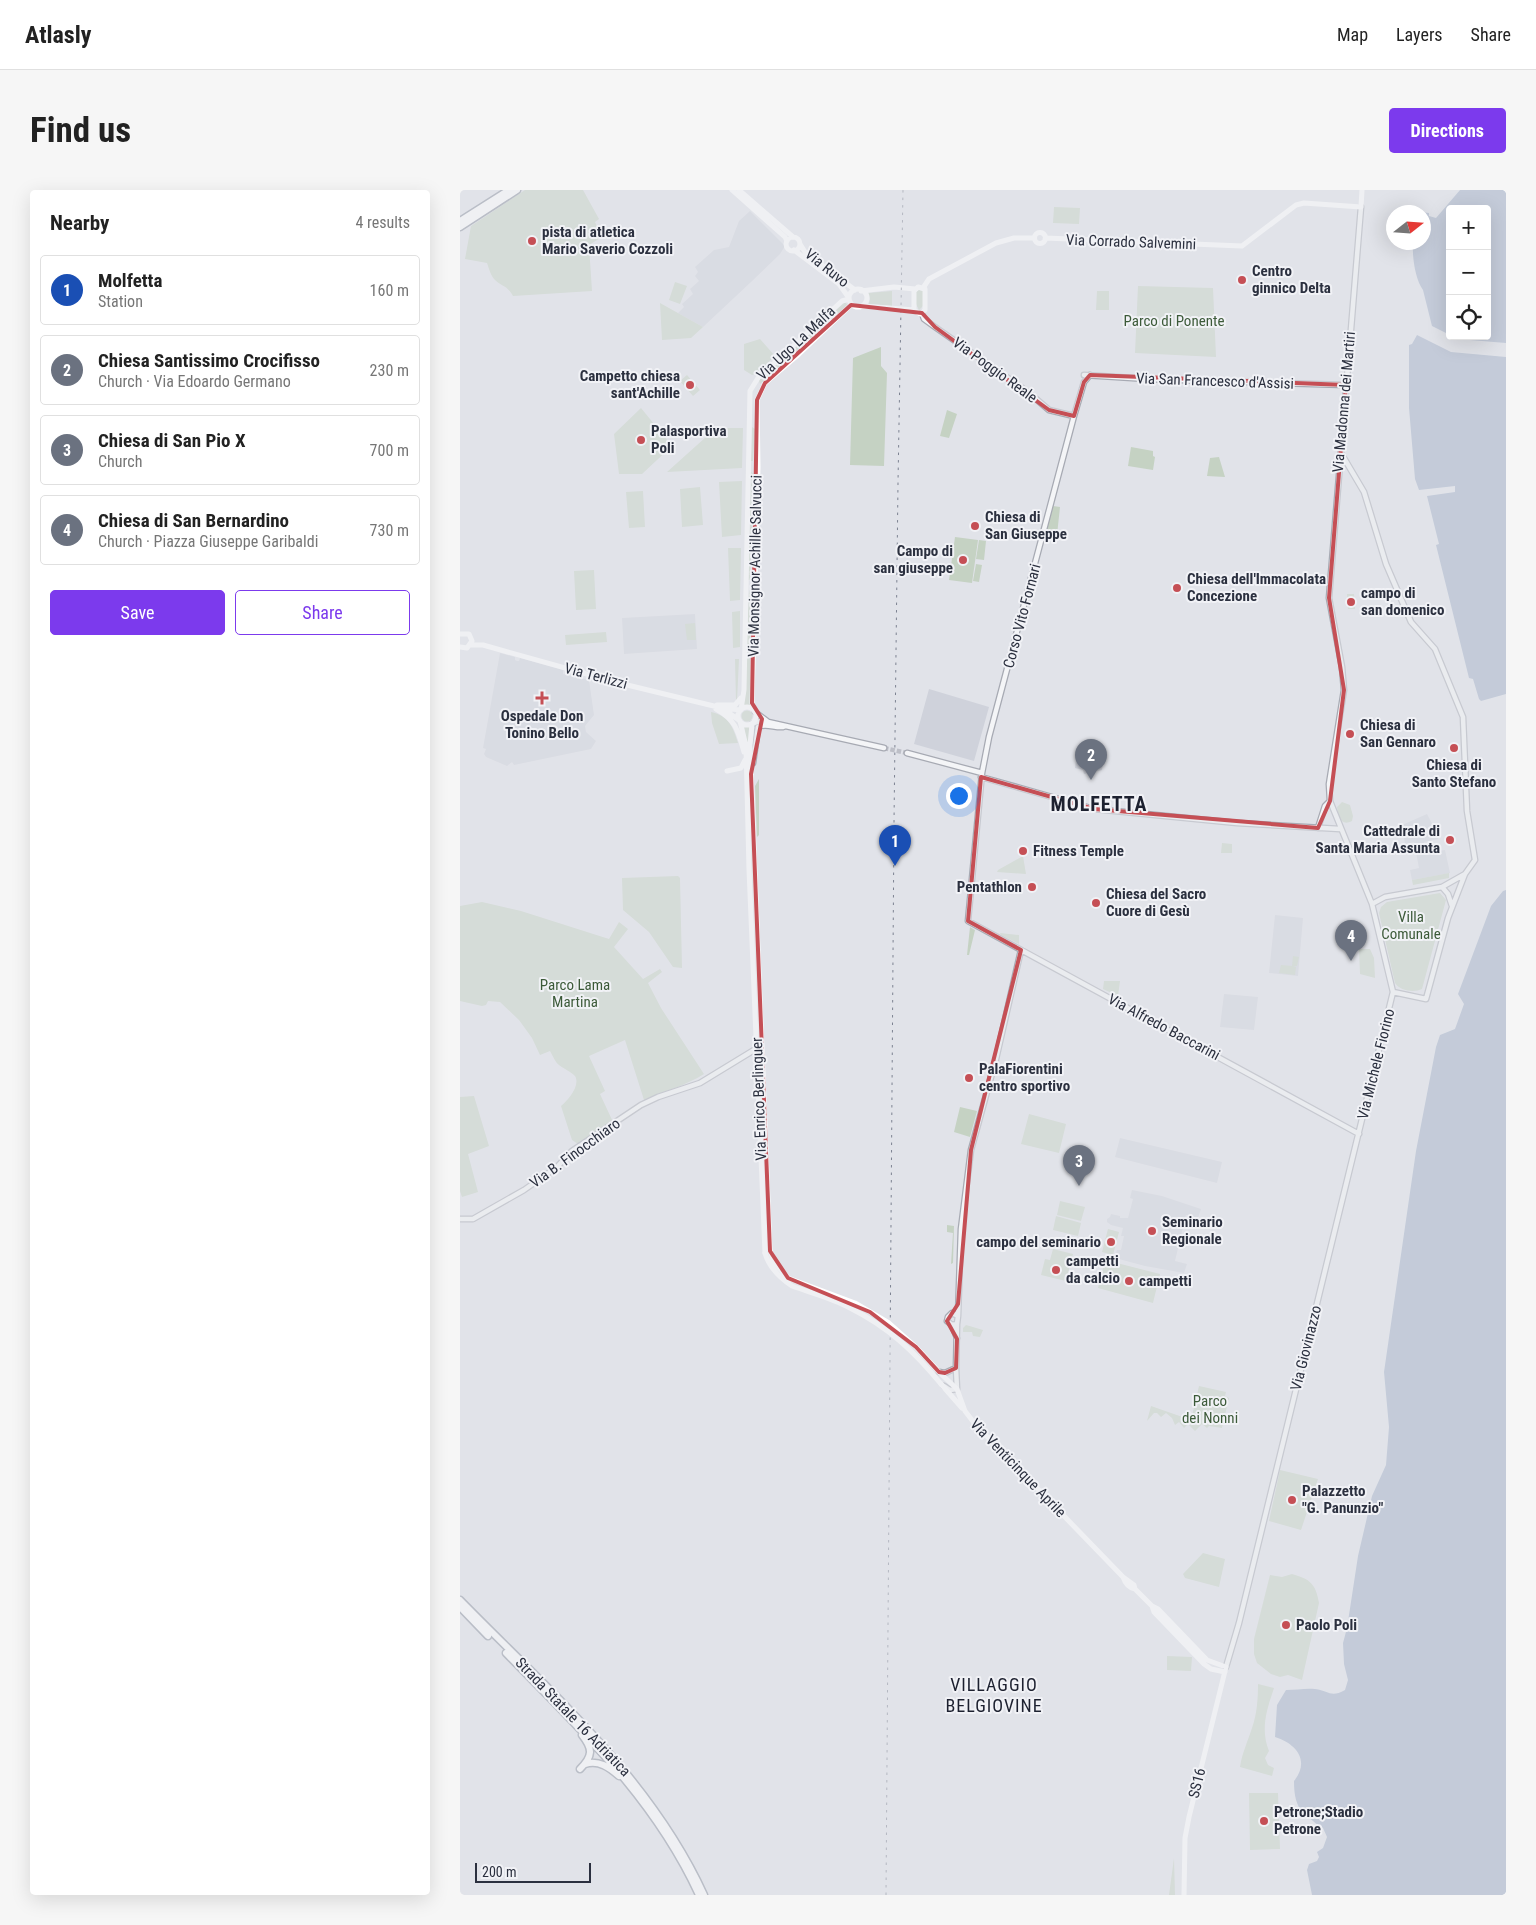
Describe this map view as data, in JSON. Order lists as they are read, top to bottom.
{
  "streets": {
    "highway": ["Strada Statale 16 Adriatica"],
    "main road": [
      "Via Corrado Salvemini",
      "Via Ruvo",
      "Via Ugo La Malfa",
      "Via Monsignor Achille Salvucci",
      "Via Terlizzi",
      "Via Enrico Berlinguer",
      "Via Venticinque Aprile",
      "SS16"
    ],
    "street": [
      "Via Poggio Reale",
      "Via San Francesco d'Assisi",
      "Via Madonna dei Martiri",
      "Corso Vito Fornari",
      "Via Alfredo Baccarini",
      "Via Michele Fiorino",
      "Via B. Finocchiaro",
      "Via Giovinazzo"
    ]
  },
  "crossings": [
    ["Via Corrado Salvemini", "Via Madonna dei Martiri"],
    ["Via Ruvo", "Via Ugo La Malfa"],
    ["Via Ugo La Malfa", "Via Monsignor Achille Salvucci"],
    ["Via Poggio Reale", "Corso Vito Fornari"],
    ["Via San Francesco d'Assisi", "Via Madonna dei Martiri"],
    ["Via San Francesco d'Assisi", "Corso Vito Fornari"],
    ["Via Monsignor Achille Salvucci", "Via Terlizzi"],
    ["Via Monsignor Achille Salvucci", "Via Enrico Berlinguer"],
    ["Corso Vito Fornari", "Via Alfredo Baccarini"],
    ["Via Terlizzi", "Via Enrico Berlinguer"],
    ["Via Alfredo Baccarini", "Via Michele Fiorino"],
    ["Via Alfredo Baccarini", "Via Giovinazzo"],
    ["Via Michele Fiorino", "Via Giovinazzo"],
    ["Via Enrico Berlinguer", "Via B. Finocchiaro"],
    ["Via Enrico Berlinguer", "Via Venticinque Aprile"],
    ["Via Giovinazzo", "Via Venticinque Aprile"],
    ["Via Giovinazzo", "SS16"],
    ["Via Venticinque Aprile", "SS16"]
  ],
  "districts": ["MOLFETTA", "VILLAGGIO BELGIOVINE"],
  "parks": [
    "Parco di Ponente",
    "Villa Comunale",
    "Parco Lama Martina",
    "Parco dei Nonni"
  ],
  "places": {
    "other": [
      "pista di atletica Mario Saverio Cozzoli",
      "Centro ginnico Delta",
      "Campetto chiesa sant'Achille",
      "Palasportiva Poli",
      "Chiesa di San Giuseppe",
      "Campo di san giuseppe",
      "Chiesa dell'Immacolata Concezione",
      "campo di san domenico",
      "Chiesa di San Gennaro",
      "Chiesa di Santo Stefano",
      "Cattedrale di Santa Maria Assunta",
      "Fitness Temple",
      "Pentathlon",
      "Chiesa del Sacro Cuore di Gesù",
      "PalaFiorentini centro sportivo",
      "Seminario Regionale",
      "campo del seminario",
      "campetti da calcio",
      "campetti",
      "Palazzetto \"G. Panunzio\"",
      "Paolo Poli",
      "Petrone;Stadio Petrone"
    ],
    "health": ["Ospedale Don Tonino Bello"]
  },
  "scale_bar": "200 m",
  "north": "right",
  "page": {
    "header": "Atlasly",
    "nav": ["Map", "Layers", "Share"],
    "buttons": [
      "Directions",
      ["Save", "Share"]
    ],
    "title": "Find us",
    "heading": ["Nearby", "4 results"],
    "map_buttons": ["+", "−"],
    "list": [
      {
        "mark": "1",
        "name": "Molfetta",
        "note": "Station",
        "value": "160 m"
      },
      {
        "mark": "2",
        "name": "Chiesa Santissimo Crocifisso",
        "note": "Church · Via Edoardo Germano",
        "value": "230 m"
      },
      {
        "mark": "3",
        "name": "Chiesa di San Pio X",
        "note": "Church",
        "value": "700 m"
      },
      {
        "mark": "4",
        "name": "Chiesa di San Bernardino",
        "note": "Church · Piazza Giuseppe Garibaldi",
        "value": "730 m"
      }
    ],
    "pins": [
      "2",
      "1",
      "4",
      "3"
    ],
    "scale": "200 m"
  }
}
